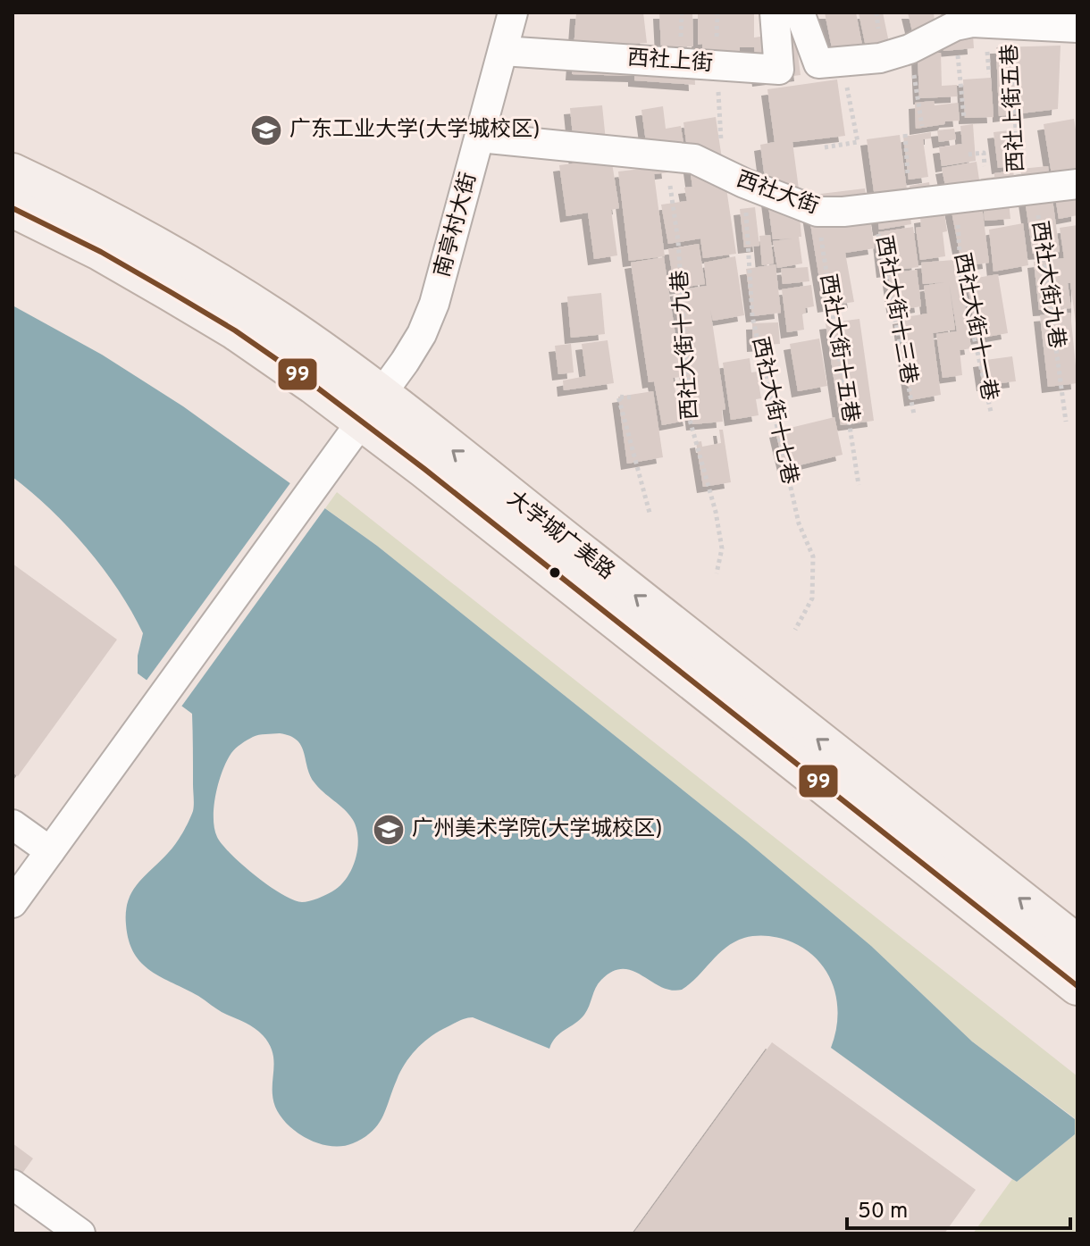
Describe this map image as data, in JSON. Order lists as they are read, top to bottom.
{
  "streets": {
    "main road": ["大学城广美路"],
    "street": ["西社上街", "西社大街", "南亭村大街"],
    "path": [
      "西社上街五巷",
      "西社大街九巷",
      "西社大街十三巷",
      "西社大街十一巷",
      "西社大街十九巷",
      "西社大街十五巷",
      "西社大街十七巷"
    ]
  },
  "crossings": [
    ["西社上街", "南亭村大街"],
    ["西社上街五巷", "西社大街"],
    ["西社上街五巷", "西社大街九巷"],
    ["西社大街", "南亭村大街"],
    ["西社大街", "西社大街九巷"],
    ["西社大街", "西社大街十三巷"],
    ["西社大街", "西社大街十一巷"],
    ["西社大街", "西社大街十九巷"],
    ["西社大街", "西社大街十五巷"],
    ["西社大街", "西社大街十七巷"],
    ["南亭村大街", "大学城广美路"]
  ],
  "places": {
    "school or university": ["广东工业大学(大学城校区)", "广州美术学院(大学城校区)"]
  },
  "lines": ["transit line 99"],
  "scale_bar": "50 m"
}
